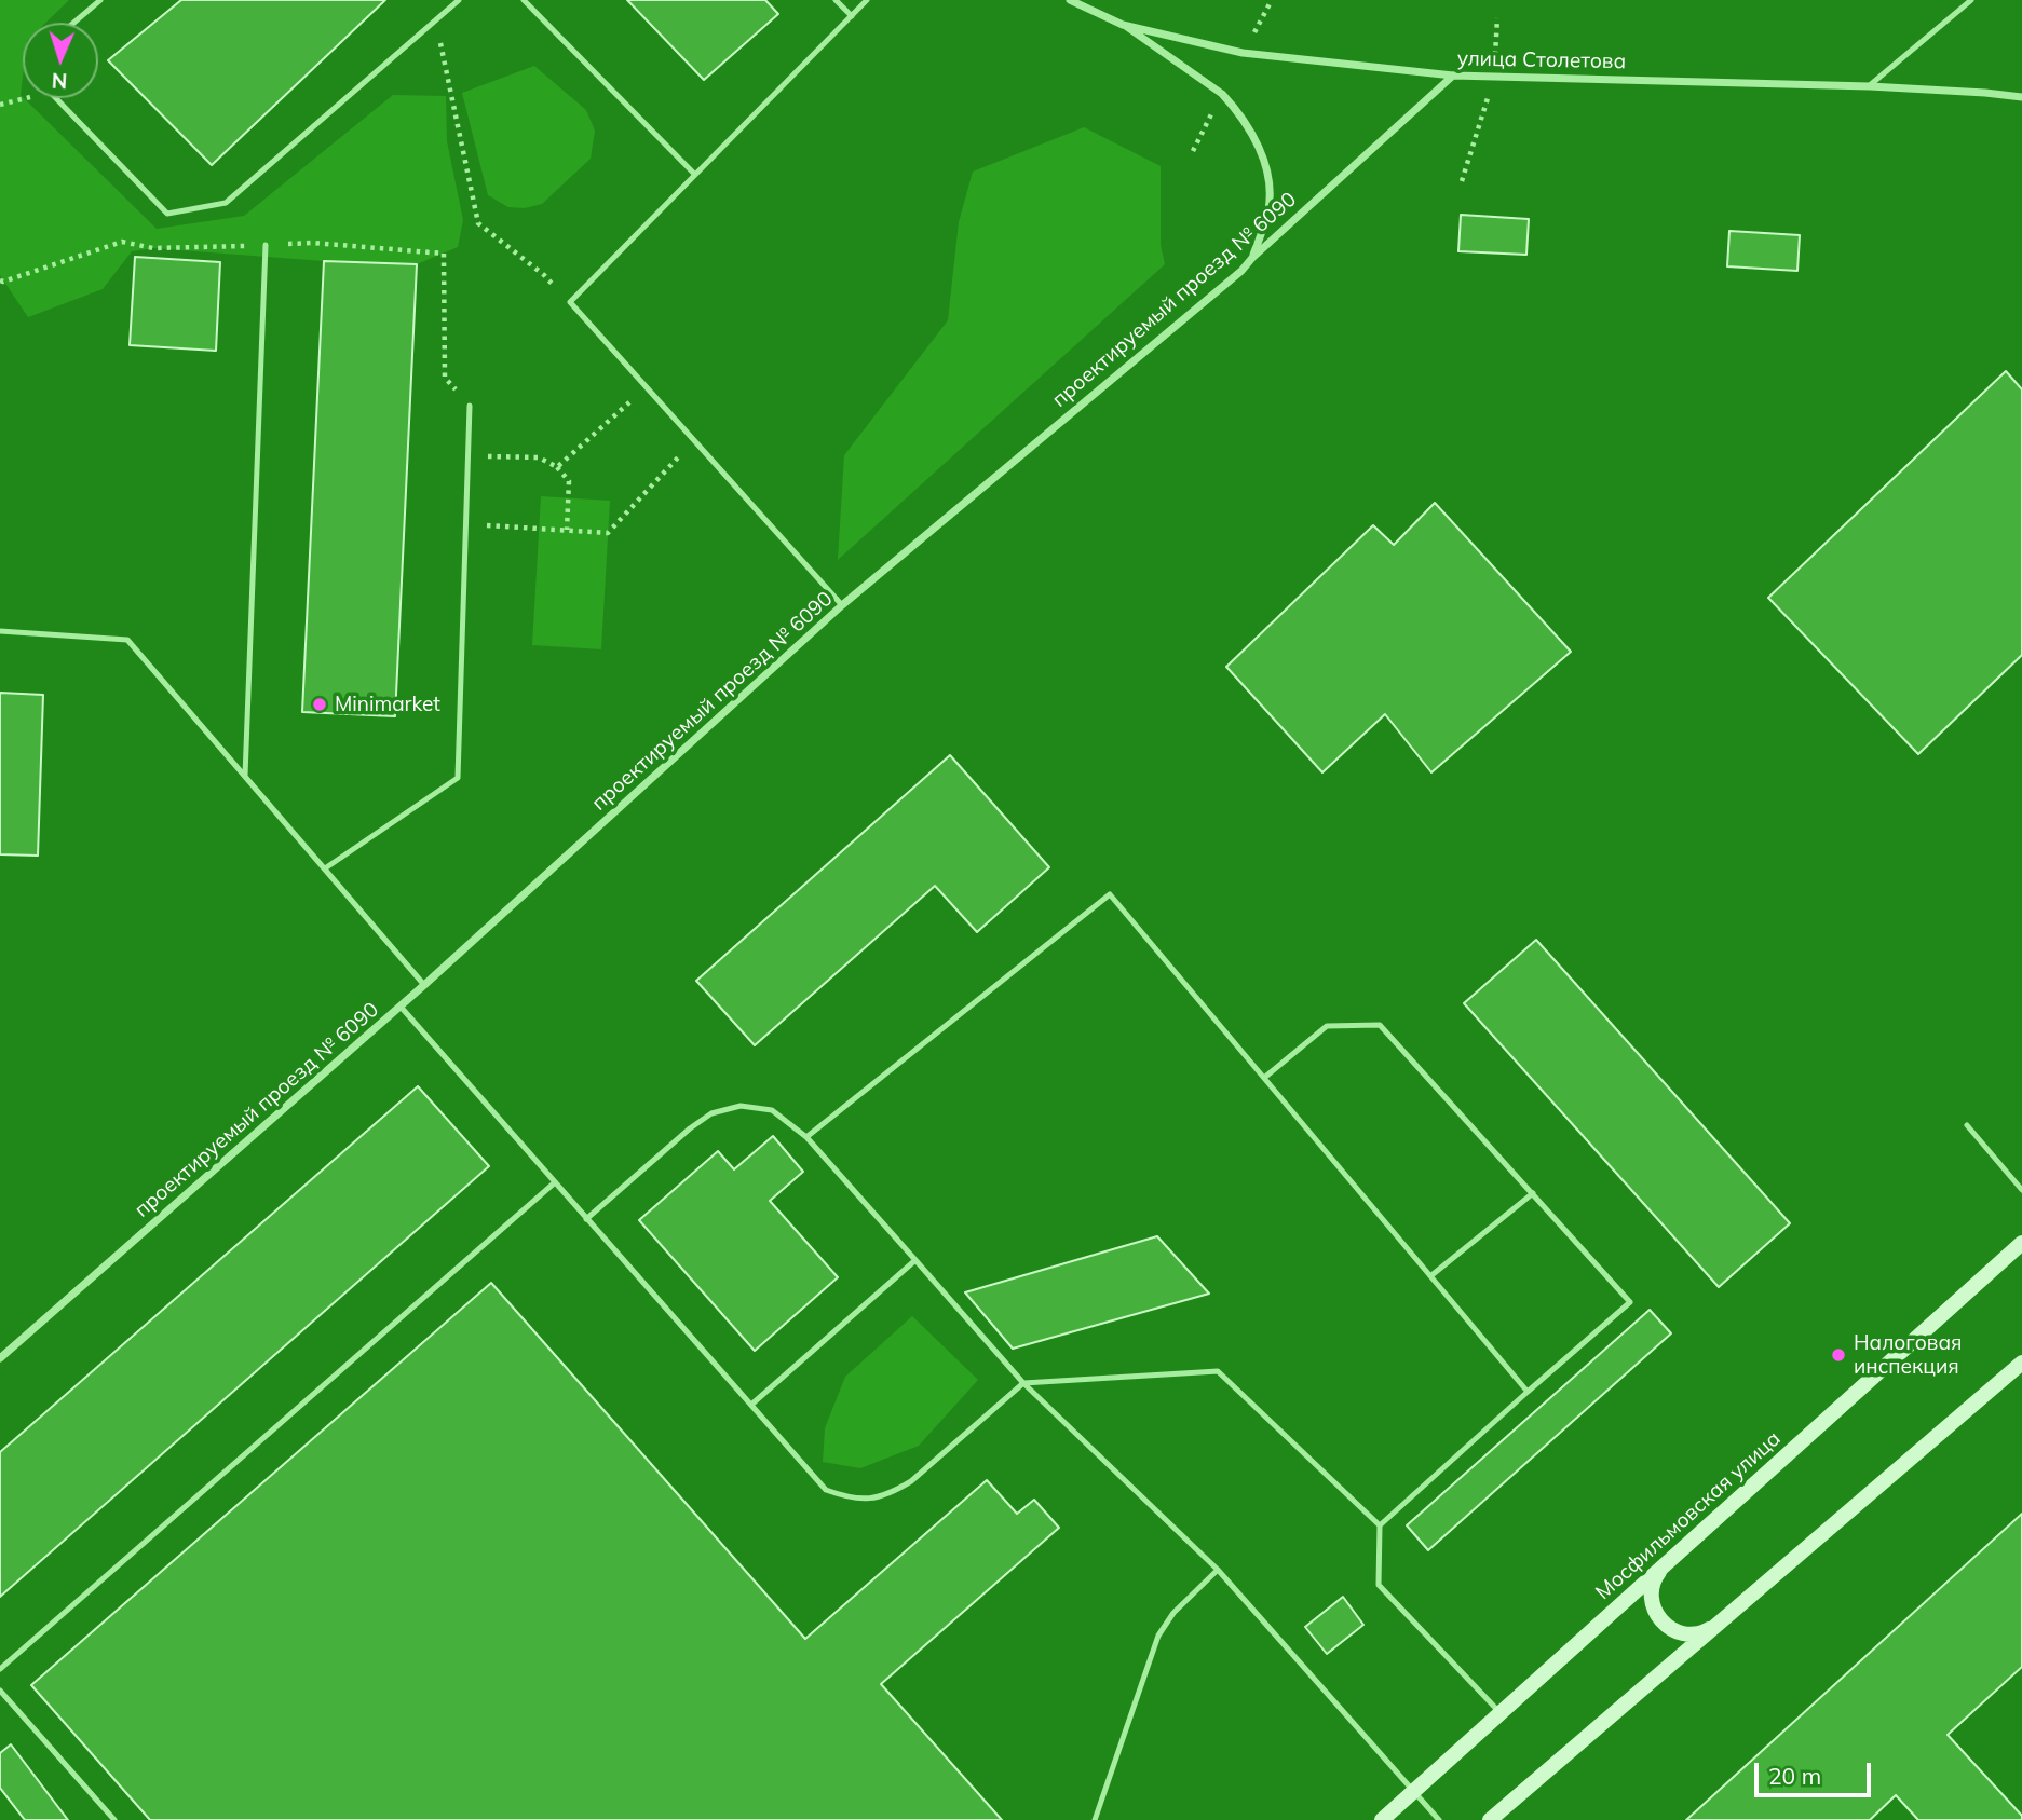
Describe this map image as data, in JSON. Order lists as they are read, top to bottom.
{
  "streets": {
    "main road": ["Мосфильмовская улица"],
    "street": ["улица Столетова", "проектируемый проезд № 6090"]
  },
  "crossings": [
    ["улица Столетова", "проектируемый проезд № 6090"]
  ],
  "places": ["Minimarket", "Налоговая инспекция"],
  "scale_bar": "20 m",
  "north": "bottom"
}
